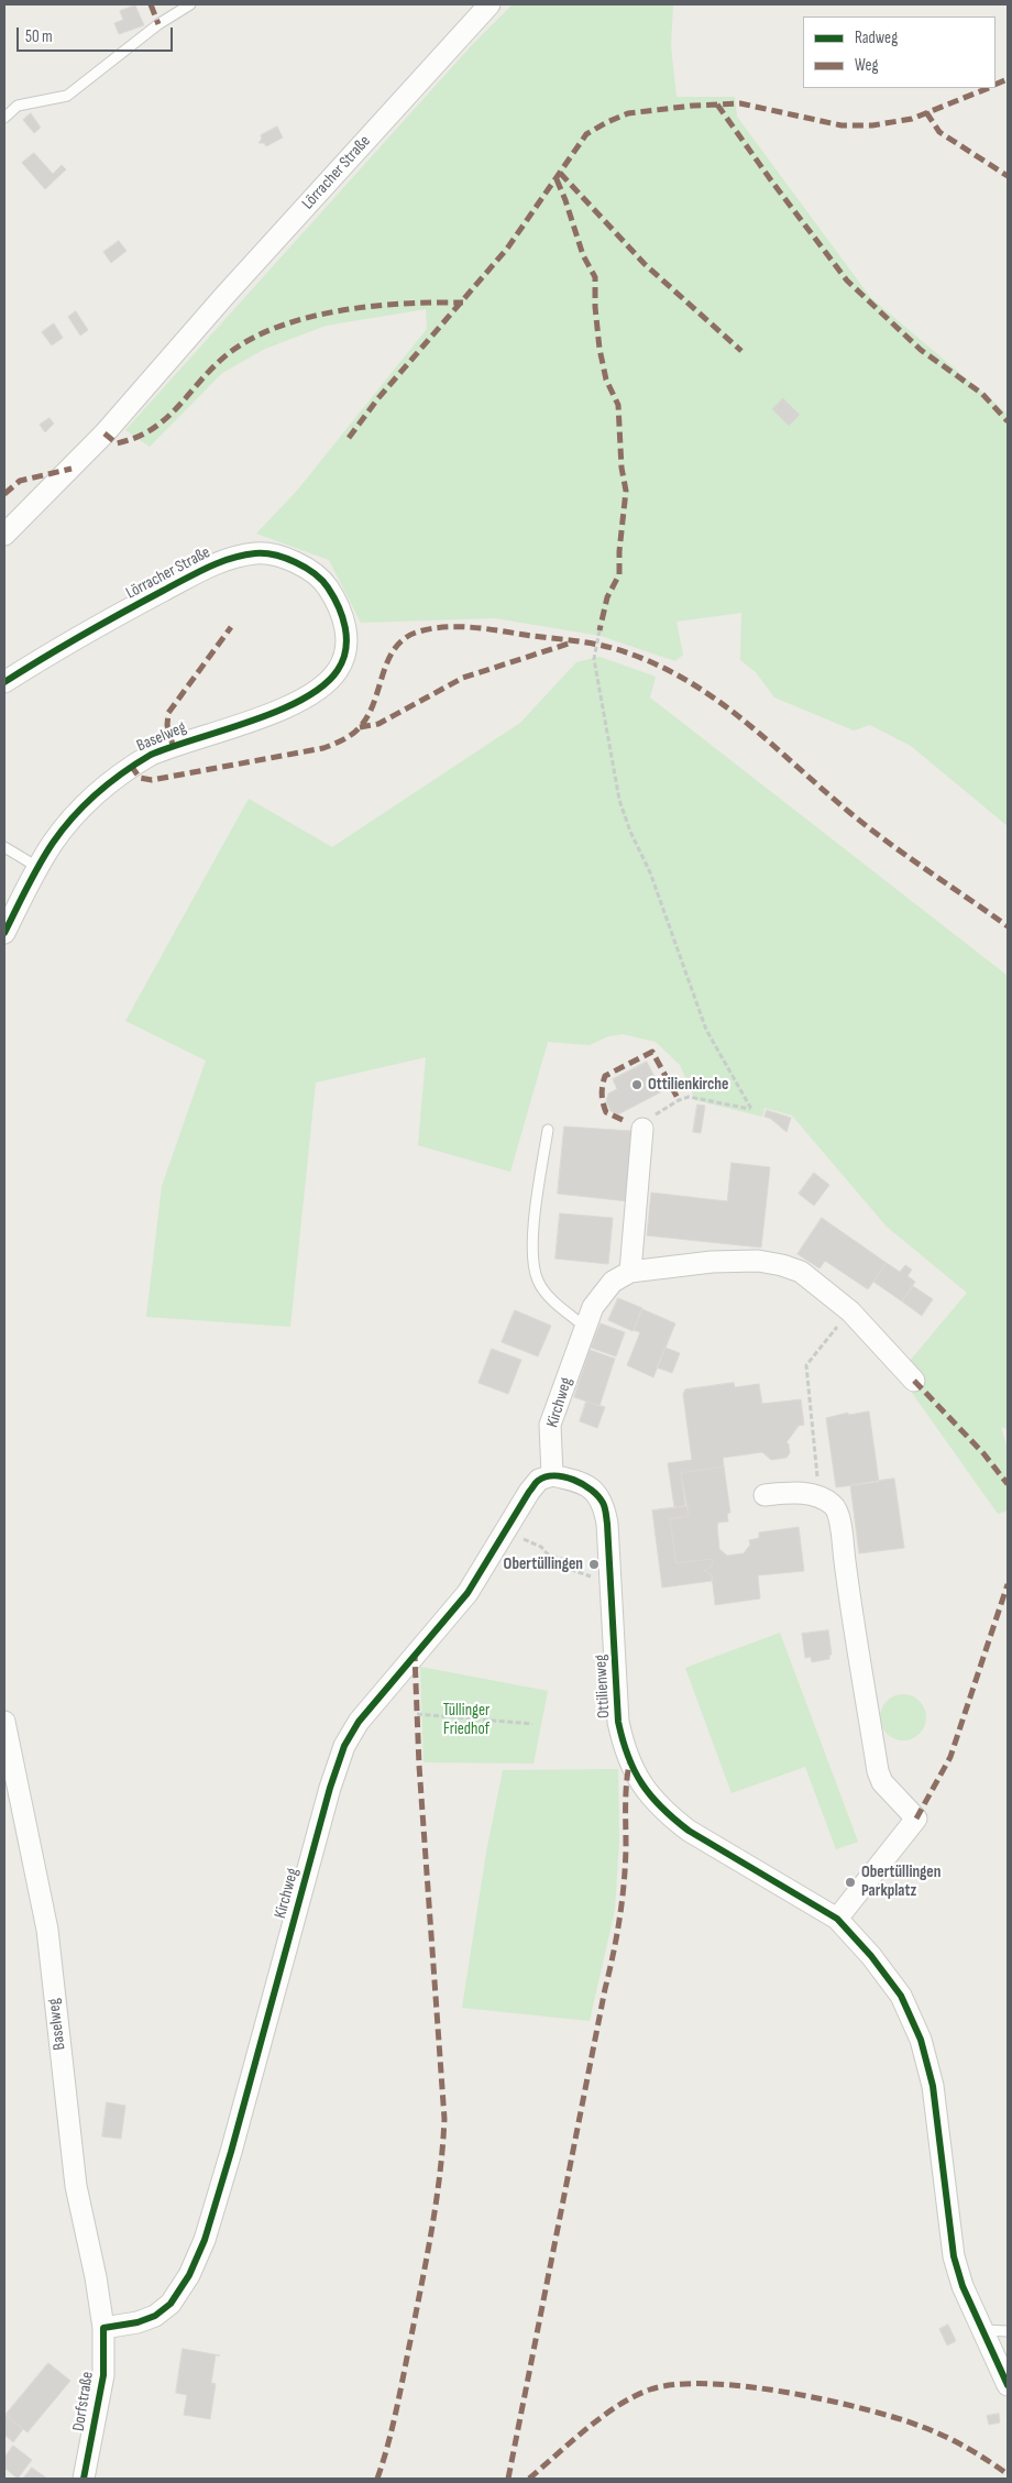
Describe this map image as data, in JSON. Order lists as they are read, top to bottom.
{
  "streets": {
    "street": [
      "Lörracher Straße",
      "Baselweg",
      "Kirchweg",
      "Ottilienweg",
      "Dorfstraße"
    ]
  },
  "crossings": [
    ["Lörracher Straße", "Baselweg"],
    ["Baselweg", "Kirchweg"],
    ["Baselweg", "Dorfstraße"],
    ["Kirchweg", "Ottilienweg"],
    ["Kirchweg", "Dorfstraße"]
  ],
  "parks": ["Tüllinger Friedhof"],
  "places": ["Ottilienkirche", "Obertüllingen", "Obertüllingen Parkplatz"],
  "legend": ["Radweg", "Weg"],
  "scale_bar": "50 m"
}
